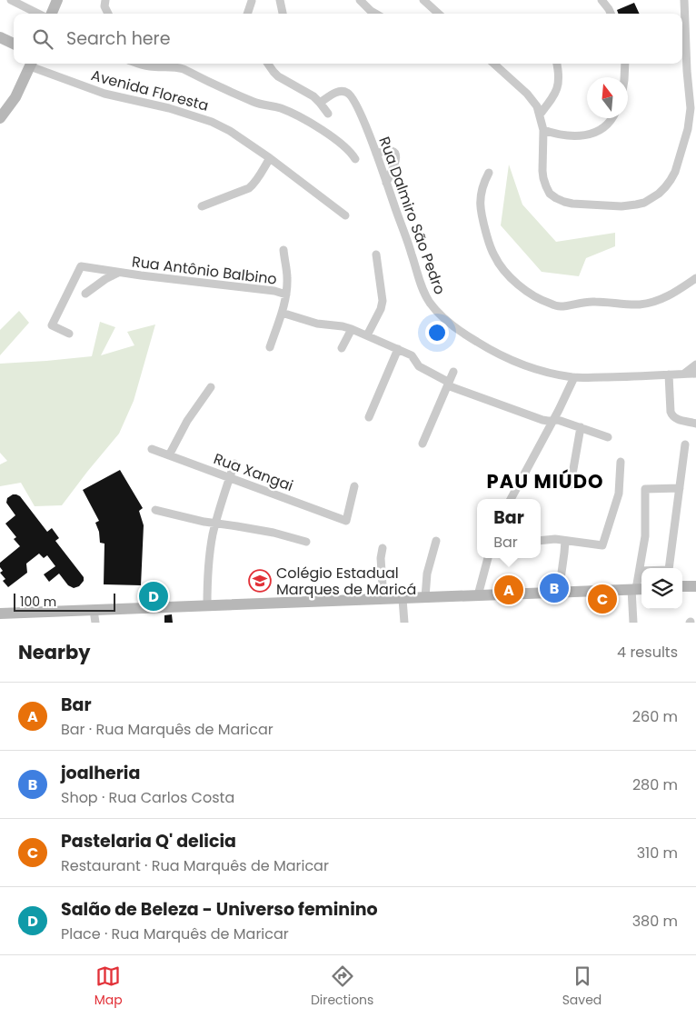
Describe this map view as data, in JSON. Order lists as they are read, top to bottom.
{
  "streets": {
    "street": [
      "Avenida Floresta",
      "Rua Dalmiro São Pedro",
      "Rua Antônio Balbino",
      "Rua Xangai"
    ]
  },
  "districts": ["PAU MIÚDO"],
  "places": {
    "school or university": ["Colégio Estadual Marques de Maricá"]
  },
  "scale_bar": "100 m",
  "north": "top",
  "page": {
    "search": "Search here",
    "popup": ["Bar", "Bar"],
    "pins": [
      "B",
      "A",
      "D",
      "C"
    ],
    "scale": "100 m",
    "heading": ["Nearby", "4 results"],
    "list": [
      {
        "mark": "A",
        "name": "Bar",
        "note": "Bar · Rua Marquês de Maricar",
        "value": "260 m"
      },
      {
        "mark": "B",
        "name": "joalheria",
        "note": "Shop · Rua Carlos Costa",
        "value": "280 m"
      },
      {
        "mark": "C",
        "name": "Pastelaria Q' delicia",
        "note": "Restaurant · Rua Marquês de Maricar",
        "value": "310 m"
      },
      {
        "mark": "D",
        "name": "Salão de Beleza - Universo feminino",
        "note": "Place · Rua Marquês de Maricar",
        "value": "380 m"
      }
    ],
    "nav": ["Map", "Directions", "Saved"]
  }
}
